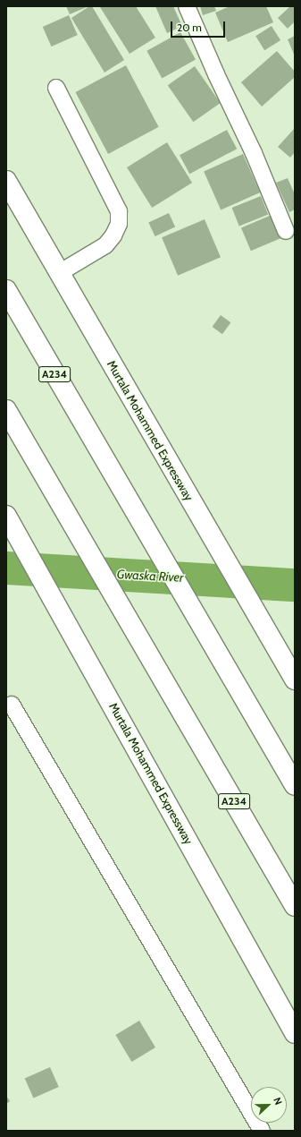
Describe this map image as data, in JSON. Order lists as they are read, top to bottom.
{
  "streets": {
    "highway": ["A234", "Murtala Mohammed Expressway"]
  },
  "water": ["Gwaska River"],
  "scale_bar": "20 m",
  "north": "right"
}
